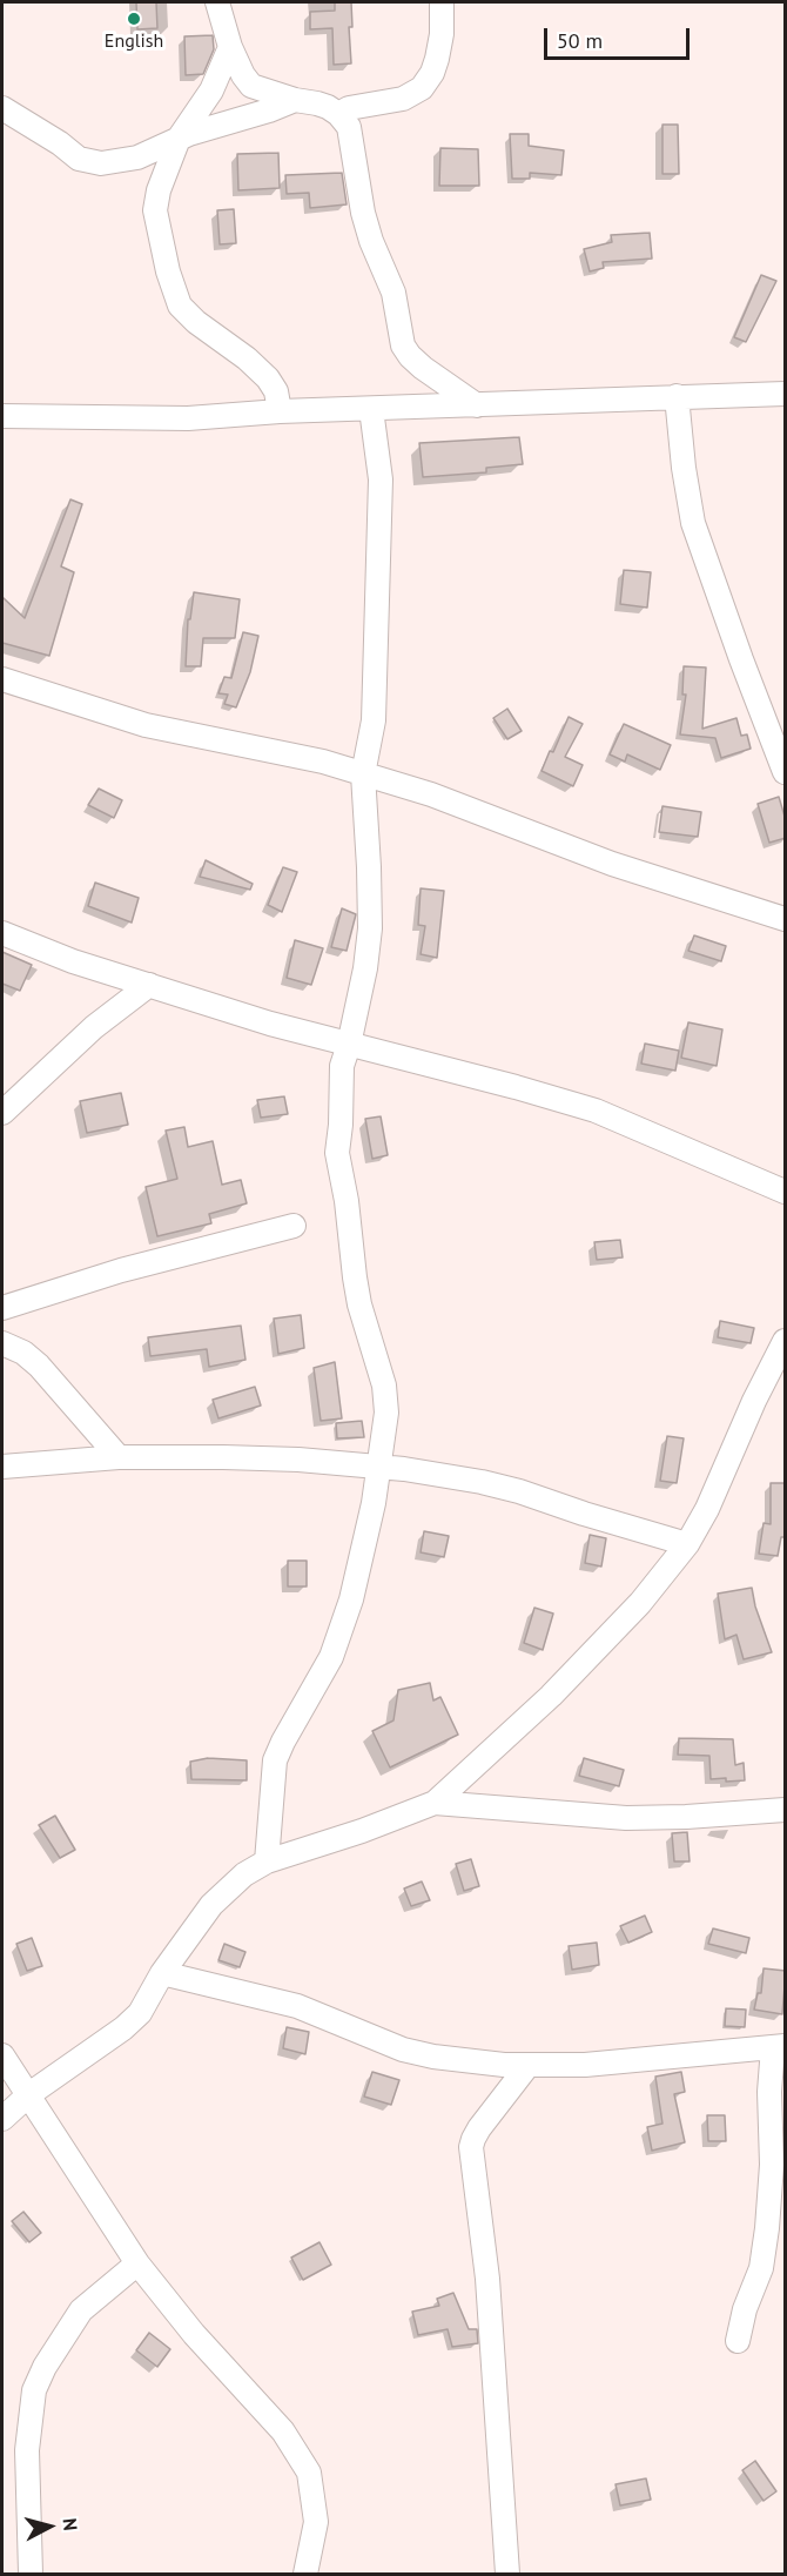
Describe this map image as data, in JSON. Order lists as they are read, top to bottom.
{
  "places": ["English"],
  "scale_bar": "50 m",
  "north": "right"
}
